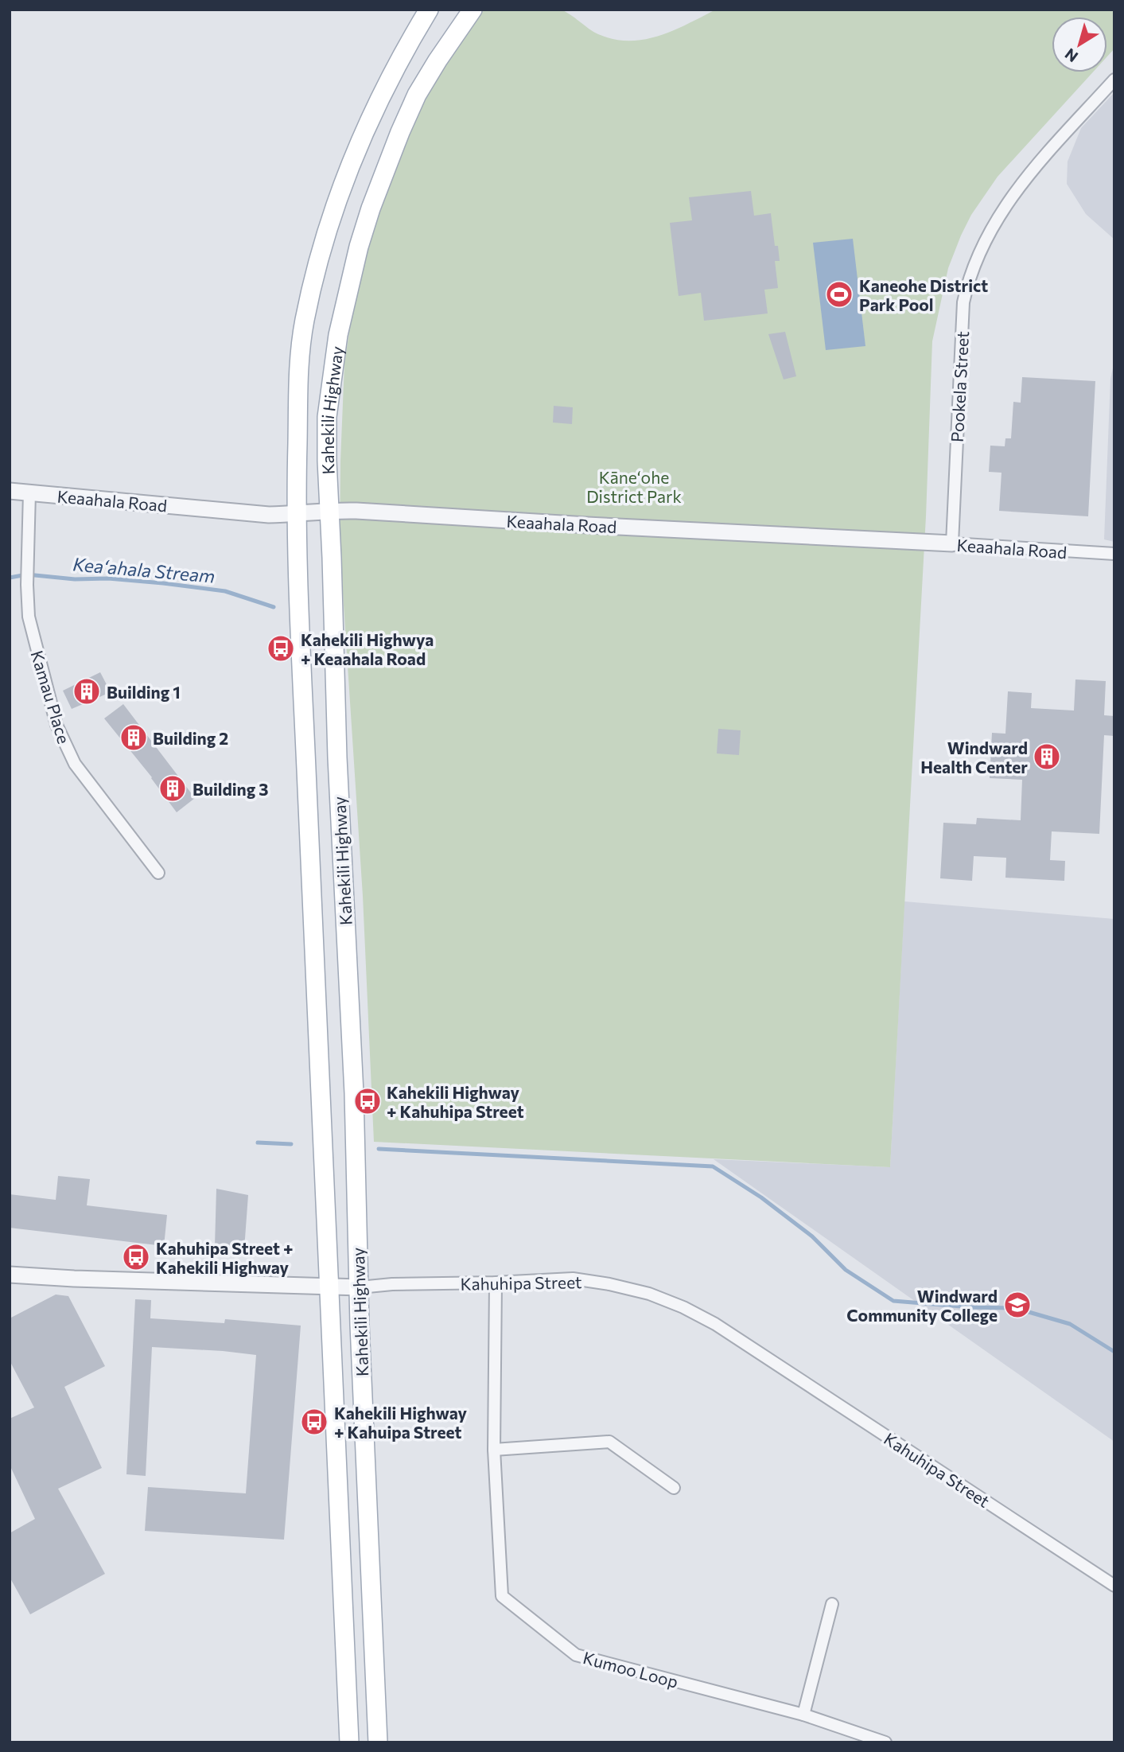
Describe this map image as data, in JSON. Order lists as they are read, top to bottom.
{
  "streets": {
    "main road": ["Kahekili Highway"],
    "street": [
      "Pookela Street",
      "Keaahala Road",
      "Kamau Place",
      "Kahuhipa Street",
      "Kumoo Loop"
    ]
  },
  "crossings": [
    ["Pookela Street", "Keaahala Road"],
    ["Kahekili Highway", "Keaahala Road"],
    ["Kahekili Highway", "Kahuhipa Street"],
    ["Keaahala Road", "Kamau Place"],
    ["Kahuhipa Street", "Kumoo Loop"]
  ],
  "water": ["Keaʻahala Stream"],
  "parks": ["Kāneʻohe District Park"],
  "places": {
    "sports": ["Kaneohe District Park Pool"],
    "bus stop": [
      "Kahekili Highwya + Keaahala Road",
      "Kahekili Highway + Kahuhipa Street",
      "Kahuhipa Street + Kahekili Highway",
      "Kahekili Highway + Kahuipa Street"
    ],
    "building": [
      "Building 1",
      "Building 2",
      "Windward Health Center",
      "Building 3"
    ],
    "school or university": ["Windward Community College"]
  },
  "north": "bottom left"
}
